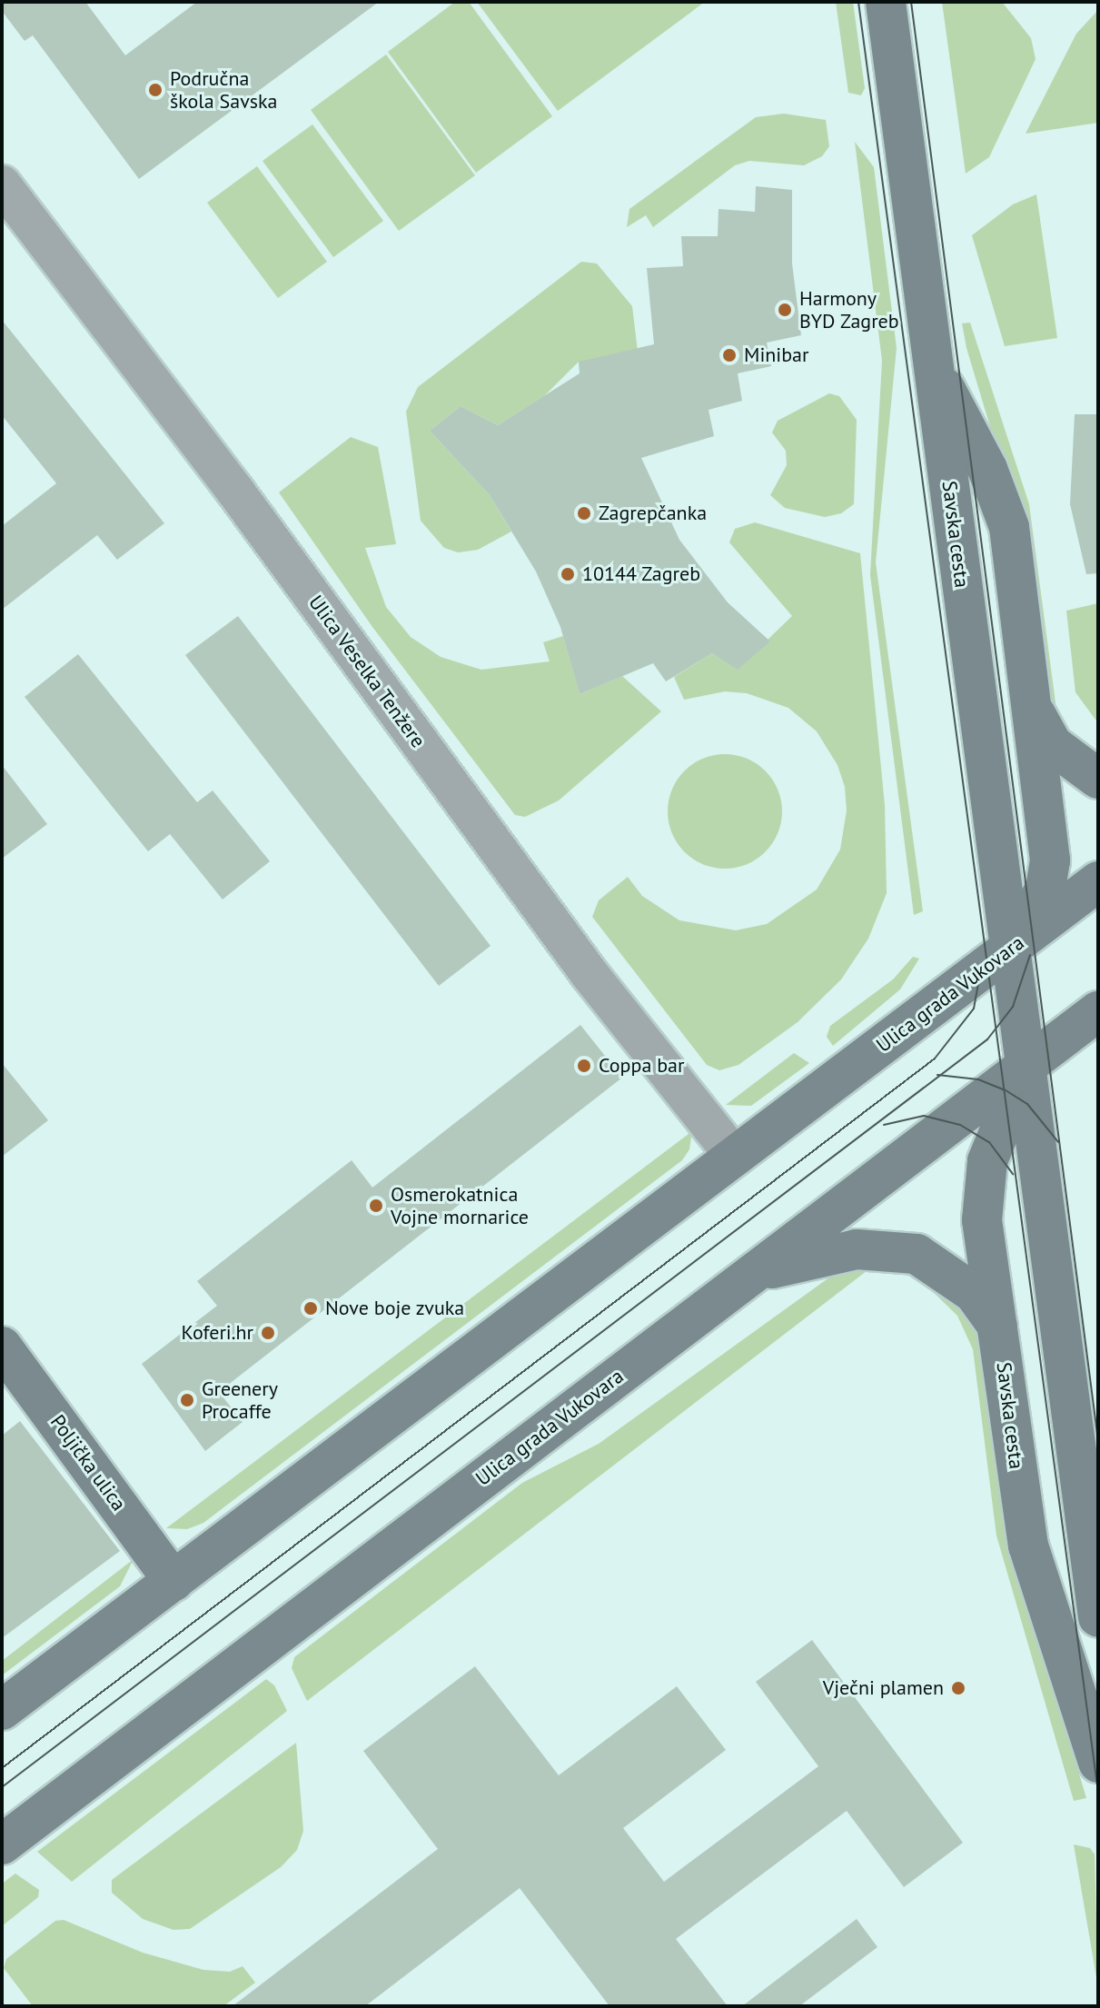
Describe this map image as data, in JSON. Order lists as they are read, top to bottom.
{
  "streets": {
    "main road": ["Savska cesta", "Ulica grada Vukovara", "Poljička ulica"],
    "street": ["Ulica Veselka Tenžere"]
  },
  "crossings": [
    ["Savska cesta", "Ulica grada Vukovara"],
    ["Ulica Veselka Tenžere", "Ulica grada Vukovara"],
    ["Ulica grada Vukovara", "Poljička ulica"]
  ],
  "places": [
    "Područna škola Savska",
    "Harmony BYD Zagreb",
    "Minibar",
    "Zagrepčanka",
    "10144 Zagreb",
    "Coppa bar",
    "Osmerokatnica Vojne mornarice",
    "Nove boje zvuka",
    "Koferi.hr",
    "Greenery Procaffe",
    "Vječni plamen"
  ]
}
